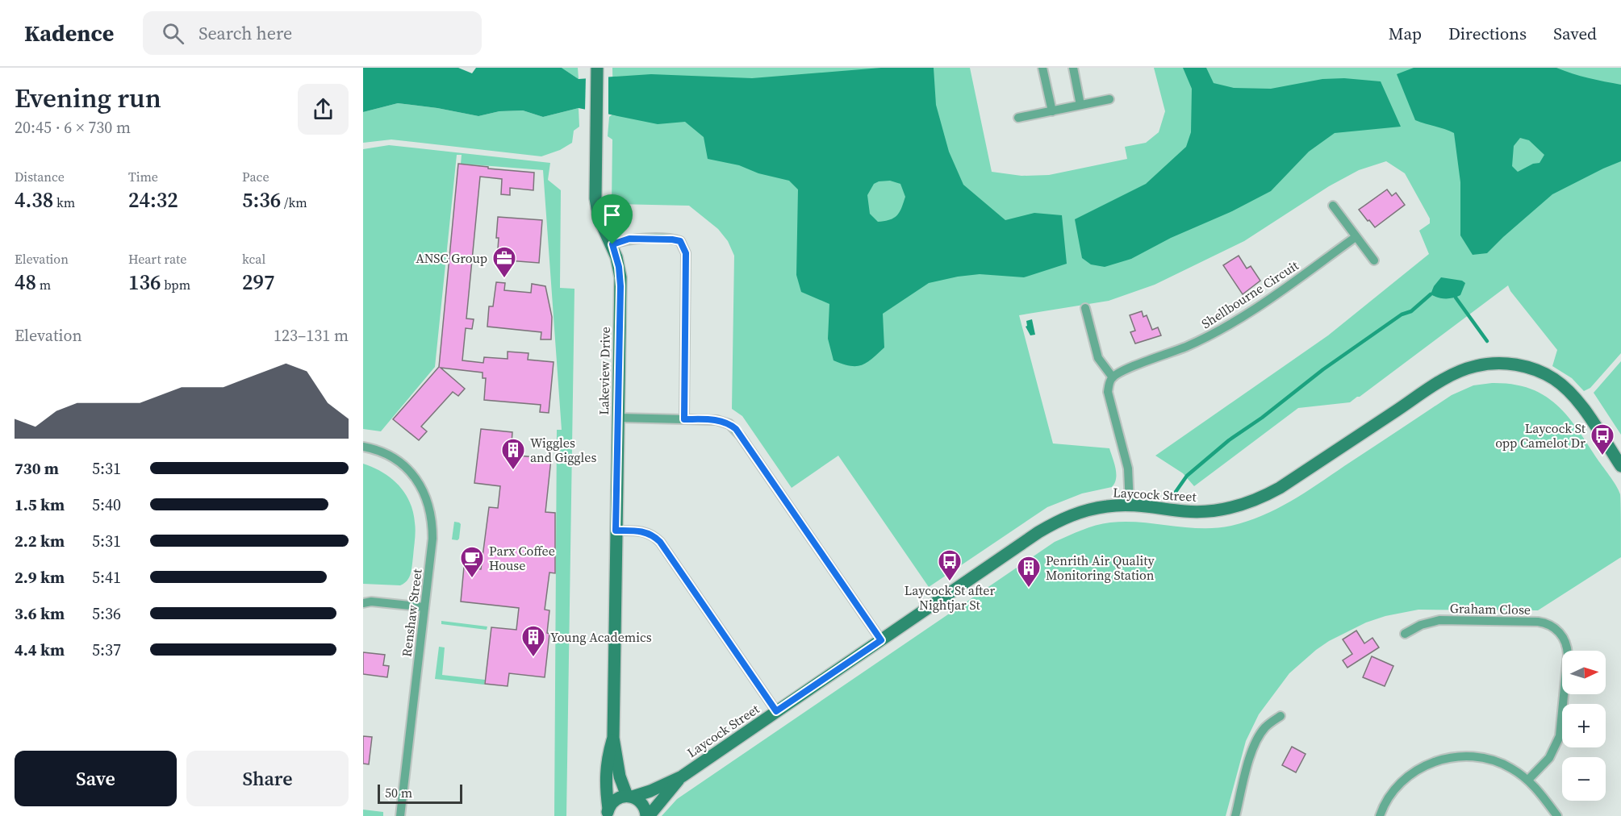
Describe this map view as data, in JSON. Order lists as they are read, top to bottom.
{
  "streets": {
    "street": [
      "Shellbourne Circuit",
      "Lakeview Drive",
      "Laycock Street",
      "Graham Close",
      "Renshaw Street"
    ]
  },
  "crossings": [
    ["Lakeview Drive", "Laycock Street"]
  ],
  "places": {
    "office": ["ANSC Group"],
    "bus stop": ["Laycock St opp Camelot Dr", "Laycock St after Nightjar St"],
    "building": ["Wiggles and Giggles", "Penrith Air Quality Monitoring Station", "Young Academics"],
    "cafe": ["Parx Coffee House"]
  },
  "scale_bar": "50 m",
  "north": "right",
  "page": {
    "header": "Kadence",
    "search": "Search here",
    "nav": ["Map", "Directions", "Saved"],
    "heading": ["Evening run", "20:45 · 6 × 730 m"],
    "stats": [
      ["Distance", "4.38 km"],
      ["Time", "24:32"],
      ["Pace", "5:36 /km"],
      ["Elevation", "48 m"],
      ["Heart rate", "136 bpm"],
      ["kcal", "297"]
    ],
    "chart": ["Elevation", "123–131 m"],
    "list": [
      {
        "name": "730 m",
        "note": "5:31"
      },
      {
        "name": "1.5 km",
        "note": "5:40"
      },
      {
        "name": "2.2 km",
        "note": "5:31"
      },
      {
        "name": "2.9 km",
        "note": "5:41"
      },
      {
        "name": "3.6 km",
        "note": "5:36"
      },
      {
        "name": "4.4 km",
        "note": "5:37"
      }
    ],
    "map_buttons": ["+", "−"],
    "buttons": ["Save", "Share"],
    "scale": "50 m"
  }
}
